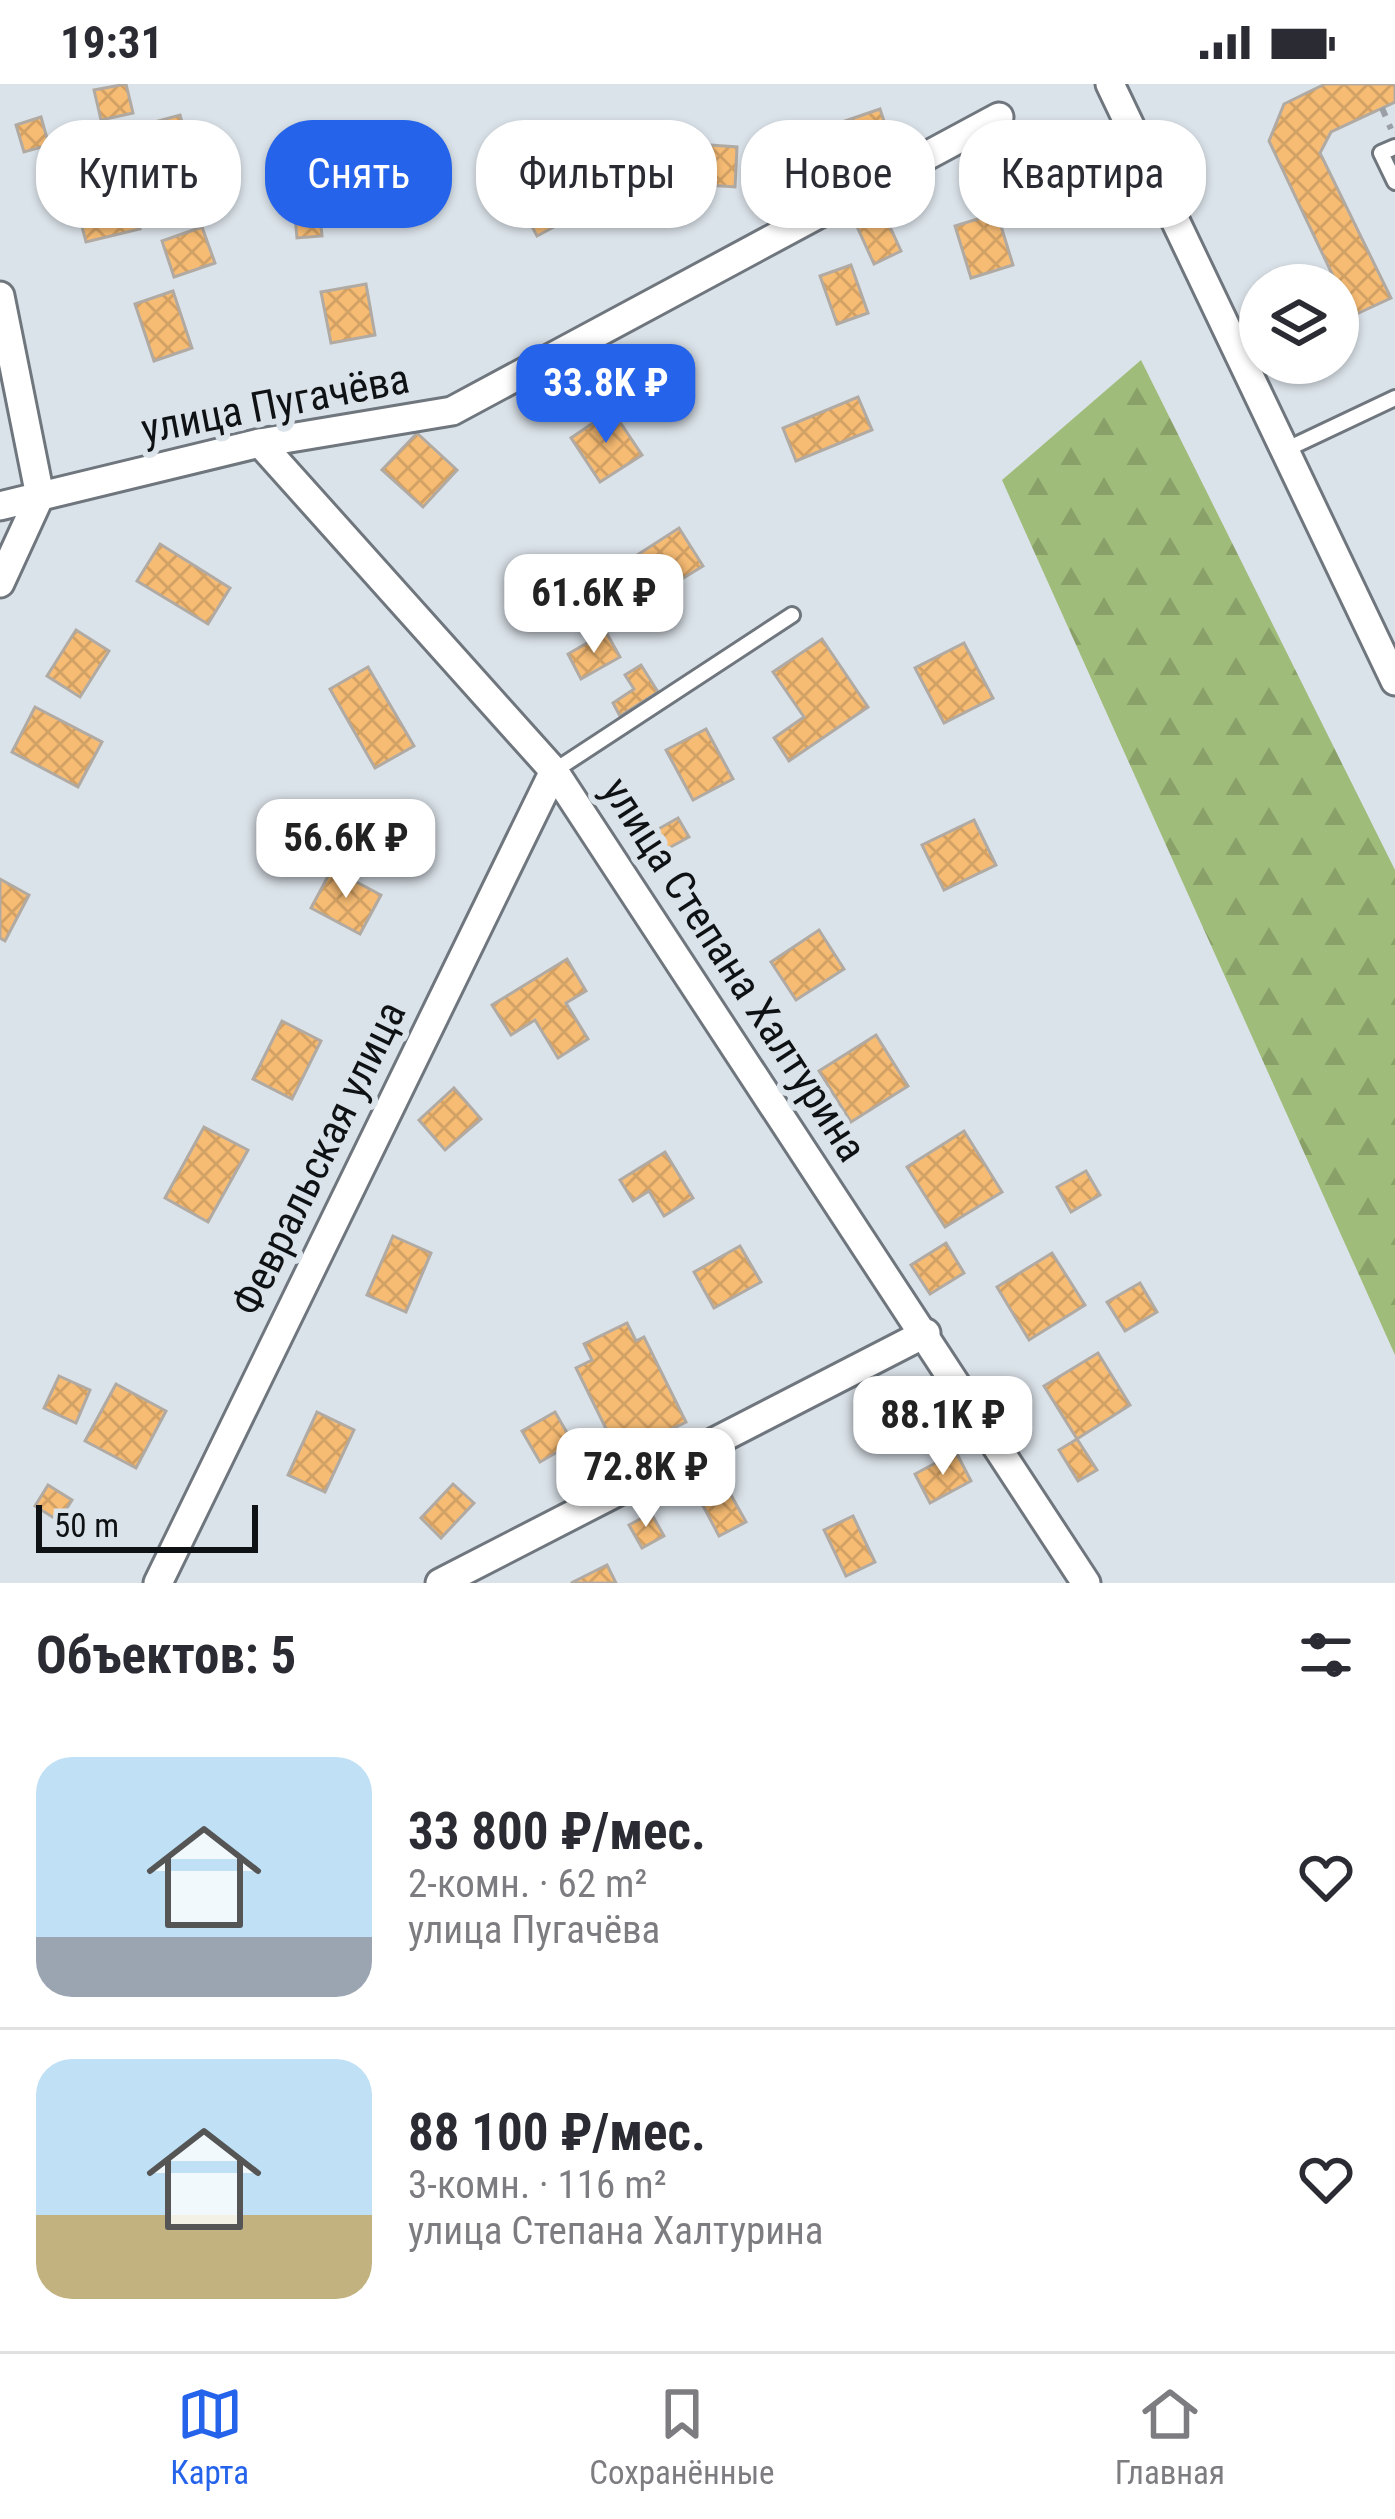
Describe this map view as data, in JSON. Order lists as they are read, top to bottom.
{
  "streets": {
    "street": ["улица Пугачёва", "улица Степана Халтурина", "Февральская улица"]
  },
  "crossings": [
    ["улица Пугачёва", "улица Степана Халтурина"],
    ["улица Степана Халтурина", "Февральская улица"]
  ],
  "scale_bar": "50 m",
  "page": {
    "status": "19:31",
    "chip": [
      "Купить",
      "Снять",
      "Фильтры",
      "Новое",
      "Квартира"
    ],
    "price": [
      "33.8K ₽",
      "61.6K ₽",
      "56.6K ₽",
      "88.1K ₽",
      "72.8K ₽"
    ],
    "scale": "50 m",
    "heading": "Объектов: 5",
    "list": [
      {
        "name": "33 800 ₽/мес.",
        "note": "2-комн. · 62 m² · улица Пугачёва"
      },
      {
        "name": "88 100 ₽/мес.",
        "note": "3-комн. · 116 m² · улица Степана Халтурина"
      }
    ],
    "tabs": ["Карта", "Сохранённые", "Главная"]
  }
}
